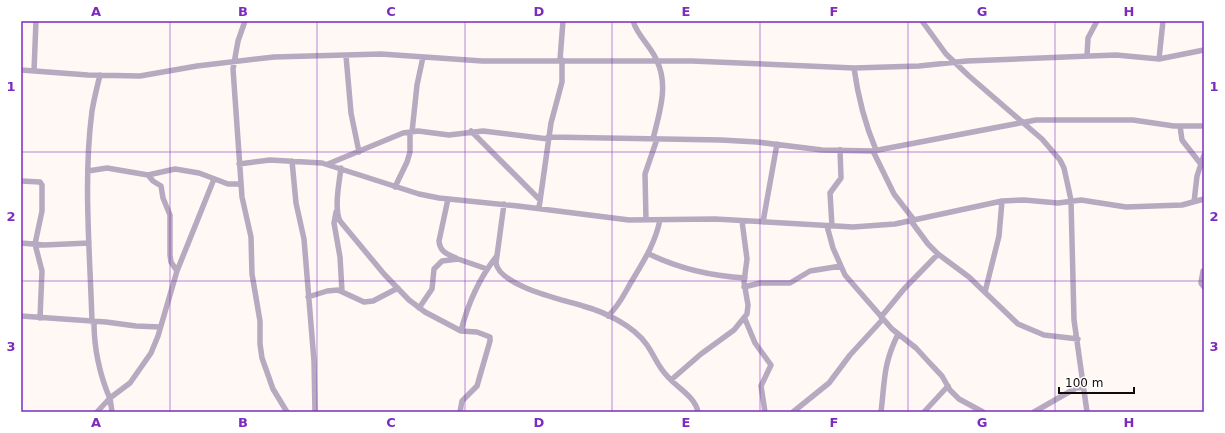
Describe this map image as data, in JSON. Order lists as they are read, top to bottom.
{
  "scale_bar": "100 m",
  "grid": {
    "columns": [
      "A",
      "B",
      "C",
      "D",
      "E",
      "F",
      "G",
      "H"
    ],
    "rows": ["1", "2", "3"]
  }
}
